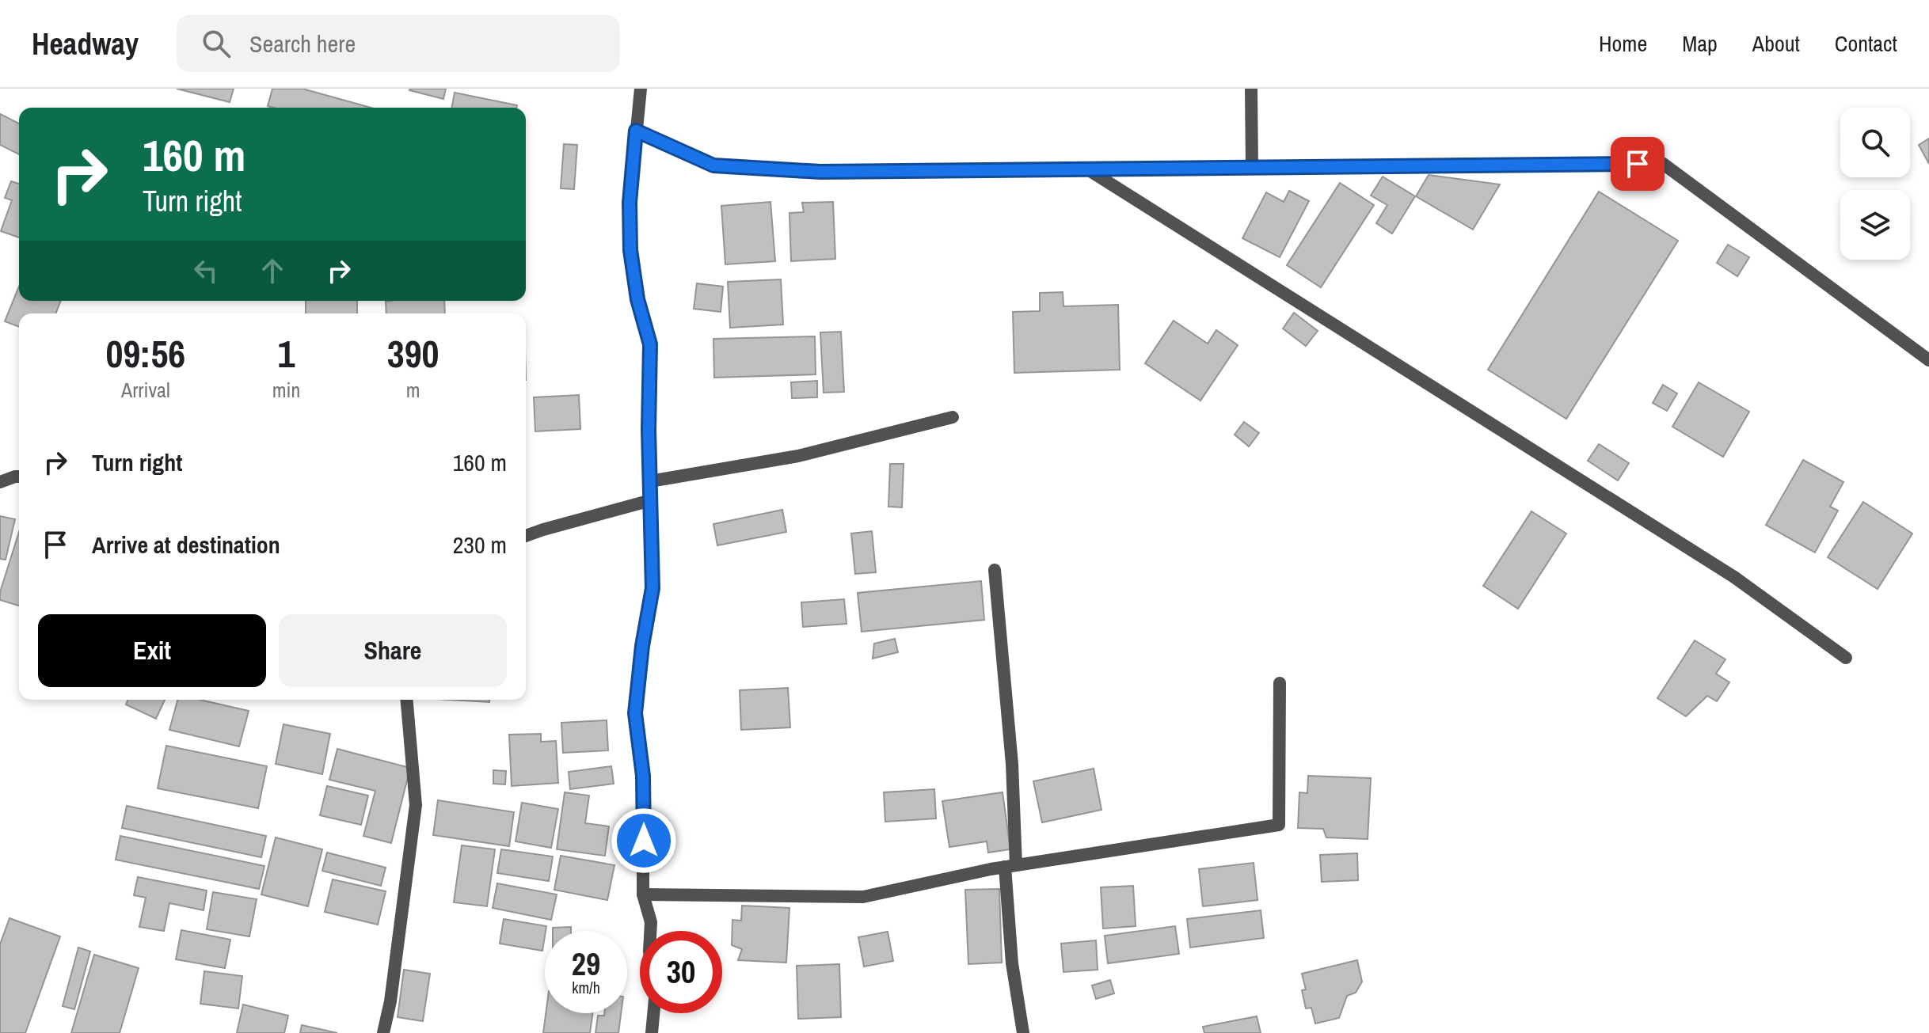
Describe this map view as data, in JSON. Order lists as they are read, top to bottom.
{
  "page": {
    "header": "Headway",
    "search": "Search here",
    "nav": [
      "Home",
      "Map",
      "About",
      "Contact"
    ],
    "turn": ["160 m", "Turn right"],
    "eta": [
      "09:56",
      "Arrival",
      "1",
      "min",
      "390",
      "m"
    ],
    "list": [
      {
        "name": "Turn right",
        "value": "160 m"
      },
      {
        "name": "Arrive at destination",
        "value": "230 m"
      }
    ],
    "buttons": ["Exit", "Share"],
    "speed": "29 km/h",
    "limit": "30"
  }
}
